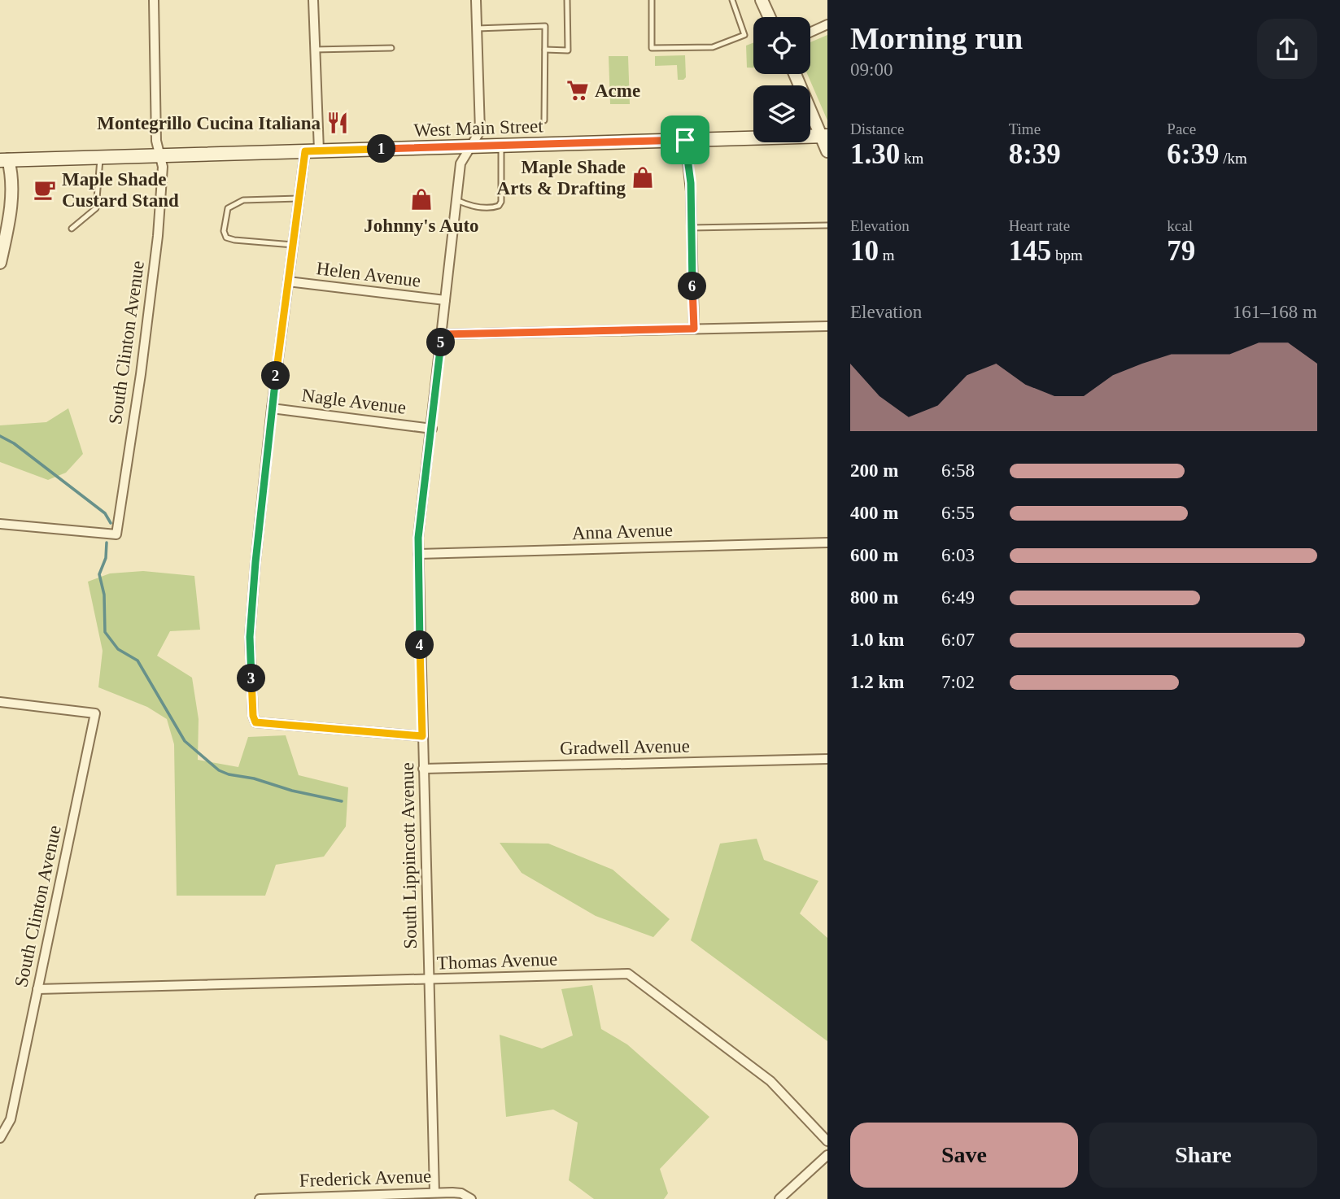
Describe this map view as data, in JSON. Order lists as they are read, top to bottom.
{
  "streets": {
    "main road": ["West Main Street"],
    "street": [
      "Helen Avenue",
      "South Clinton Avenue",
      "Nagle Avenue",
      "Anna Avenue",
      "Gradwell Avenue",
      "South Lippincott Avenue",
      "Thomas Avenue",
      "Frederick Avenue"
    ]
  },
  "crossings": [
    ["West Main Street", "South Clinton Avenue"],
    ["West Main Street", "South Lippincott Avenue"],
    ["Helen Avenue", "South Lippincott Avenue"],
    ["South Clinton Avenue", "Thomas Avenue"],
    ["Nagle Avenue", "South Lippincott Avenue"],
    ["Anna Avenue", "South Lippincott Avenue"],
    ["Gradwell Avenue", "South Lippincott Avenue"],
    ["South Lippincott Avenue", "Thomas Avenue"],
    ["South Lippincott Avenue", "Frederick Avenue"]
  ],
  "places": {
    "supermarket": ["Acme"],
    "restaurant": ["Montegrillo Cucina Italiana"],
    "shop": ["Maple Shade Arts & Drafting", "Johnny's Auto"],
    "cafe": ["Maple Shade Custard Stand"]
  },
  "page": {
    "heading": ["Morning run", "09:00"],
    "stats": [
      ["Distance", "1.30 km"],
      ["Time", "8:39"],
      ["Pace", "6:39 /km"],
      ["Elevation", "10 m"],
      ["Heart rate", "145 bpm"],
      ["kcal", "79"]
    ],
    "pins": [
      "1",
      "6",
      "5",
      "2",
      "4",
      "3"
    ],
    "chart": ["Elevation", "161–168 m"],
    "list": [
      {
        "name": "200 m",
        "note": "6:58"
      },
      {
        "name": "400 m",
        "note": "6:55"
      },
      {
        "name": "600 m",
        "note": "6:03"
      },
      {
        "name": "800 m",
        "note": "6:49"
      },
      {
        "name": "1.0 km",
        "note": "6:07"
      },
      {
        "name": "1.2 km",
        "note": "7:02"
      }
    ],
    "buttons": ["Save", "Share"]
  }
}
